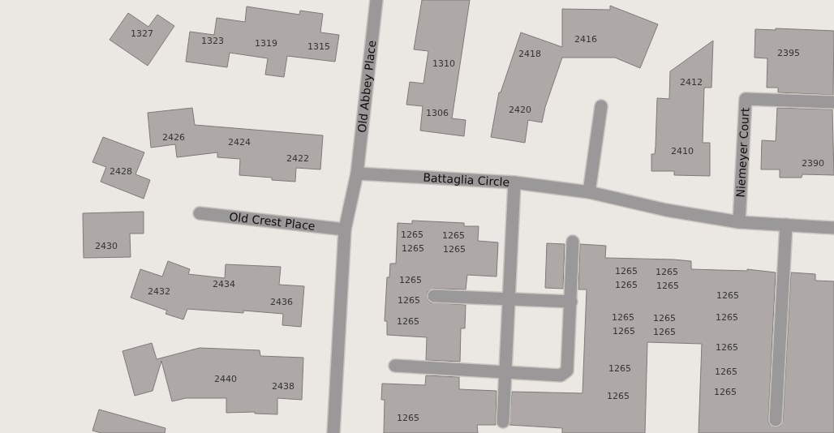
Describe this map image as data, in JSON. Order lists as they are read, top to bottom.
{
  "streets": {
    "street": [
      "Old Abbey Place",
      "Niemeyer Court",
      "Battaglia Circle",
      "Old Crest Place"
    ]
  },
  "crossings": [
    ["Old Abbey Place", "Battaglia Circle"],
    ["Niemeyer Court", "Battaglia Circle"]
  ],
  "house_numbers": [
    "1327",
    "2416",
    "1323",
    "1319",
    "1315",
    "2395",
    "2418",
    "1310",
    "2412",
    "2420",
    "1306",
    "2426",
    "2424",
    "2410",
    "2422",
    "2390",
    "2428",
    "1265",
    "1265",
    "2430",
    "1265",
    "1265",
    "1265",
    "1265",
    "1265",
    "2434",
    "1265",
    "1265",
    "2432",
    "1265",
    "1265",
    "2436",
    "1265",
    "1265",
    "1265",
    "1265",
    "1265",
    "1265",
    "1265",
    "1265",
    "1265",
    "2440",
    "2438",
    "1265",
    "1265",
    "1265"
  ]
}
